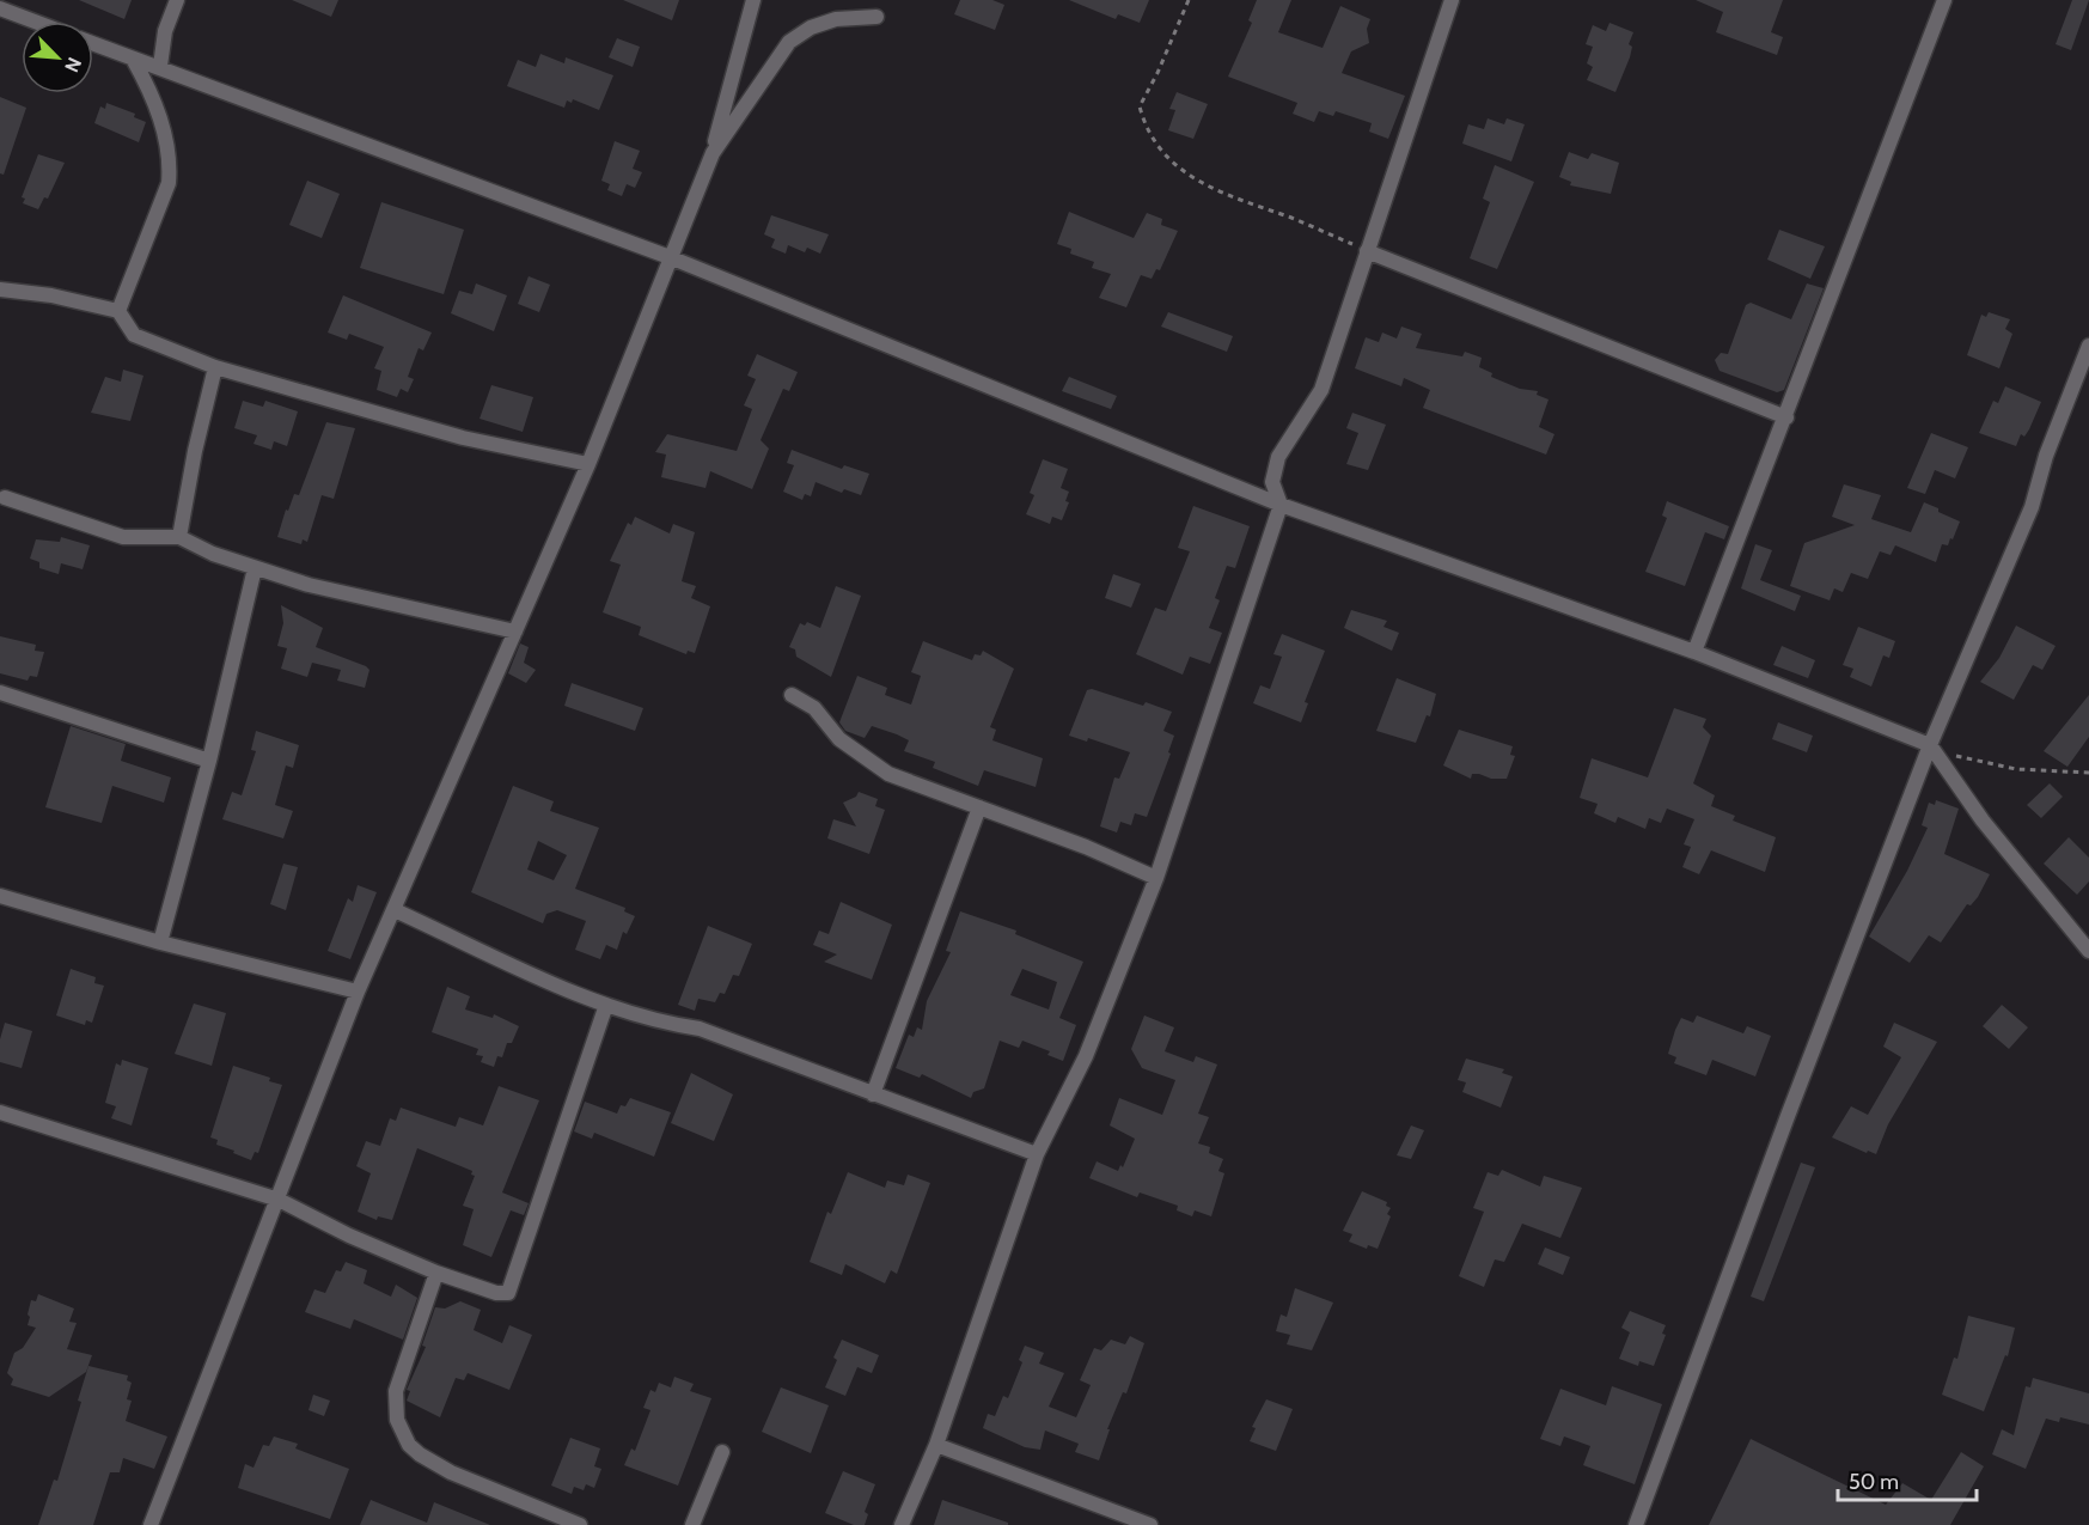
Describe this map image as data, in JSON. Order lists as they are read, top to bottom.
{
  "scale_bar": "50 m",
  "north": "bottom right"
}
